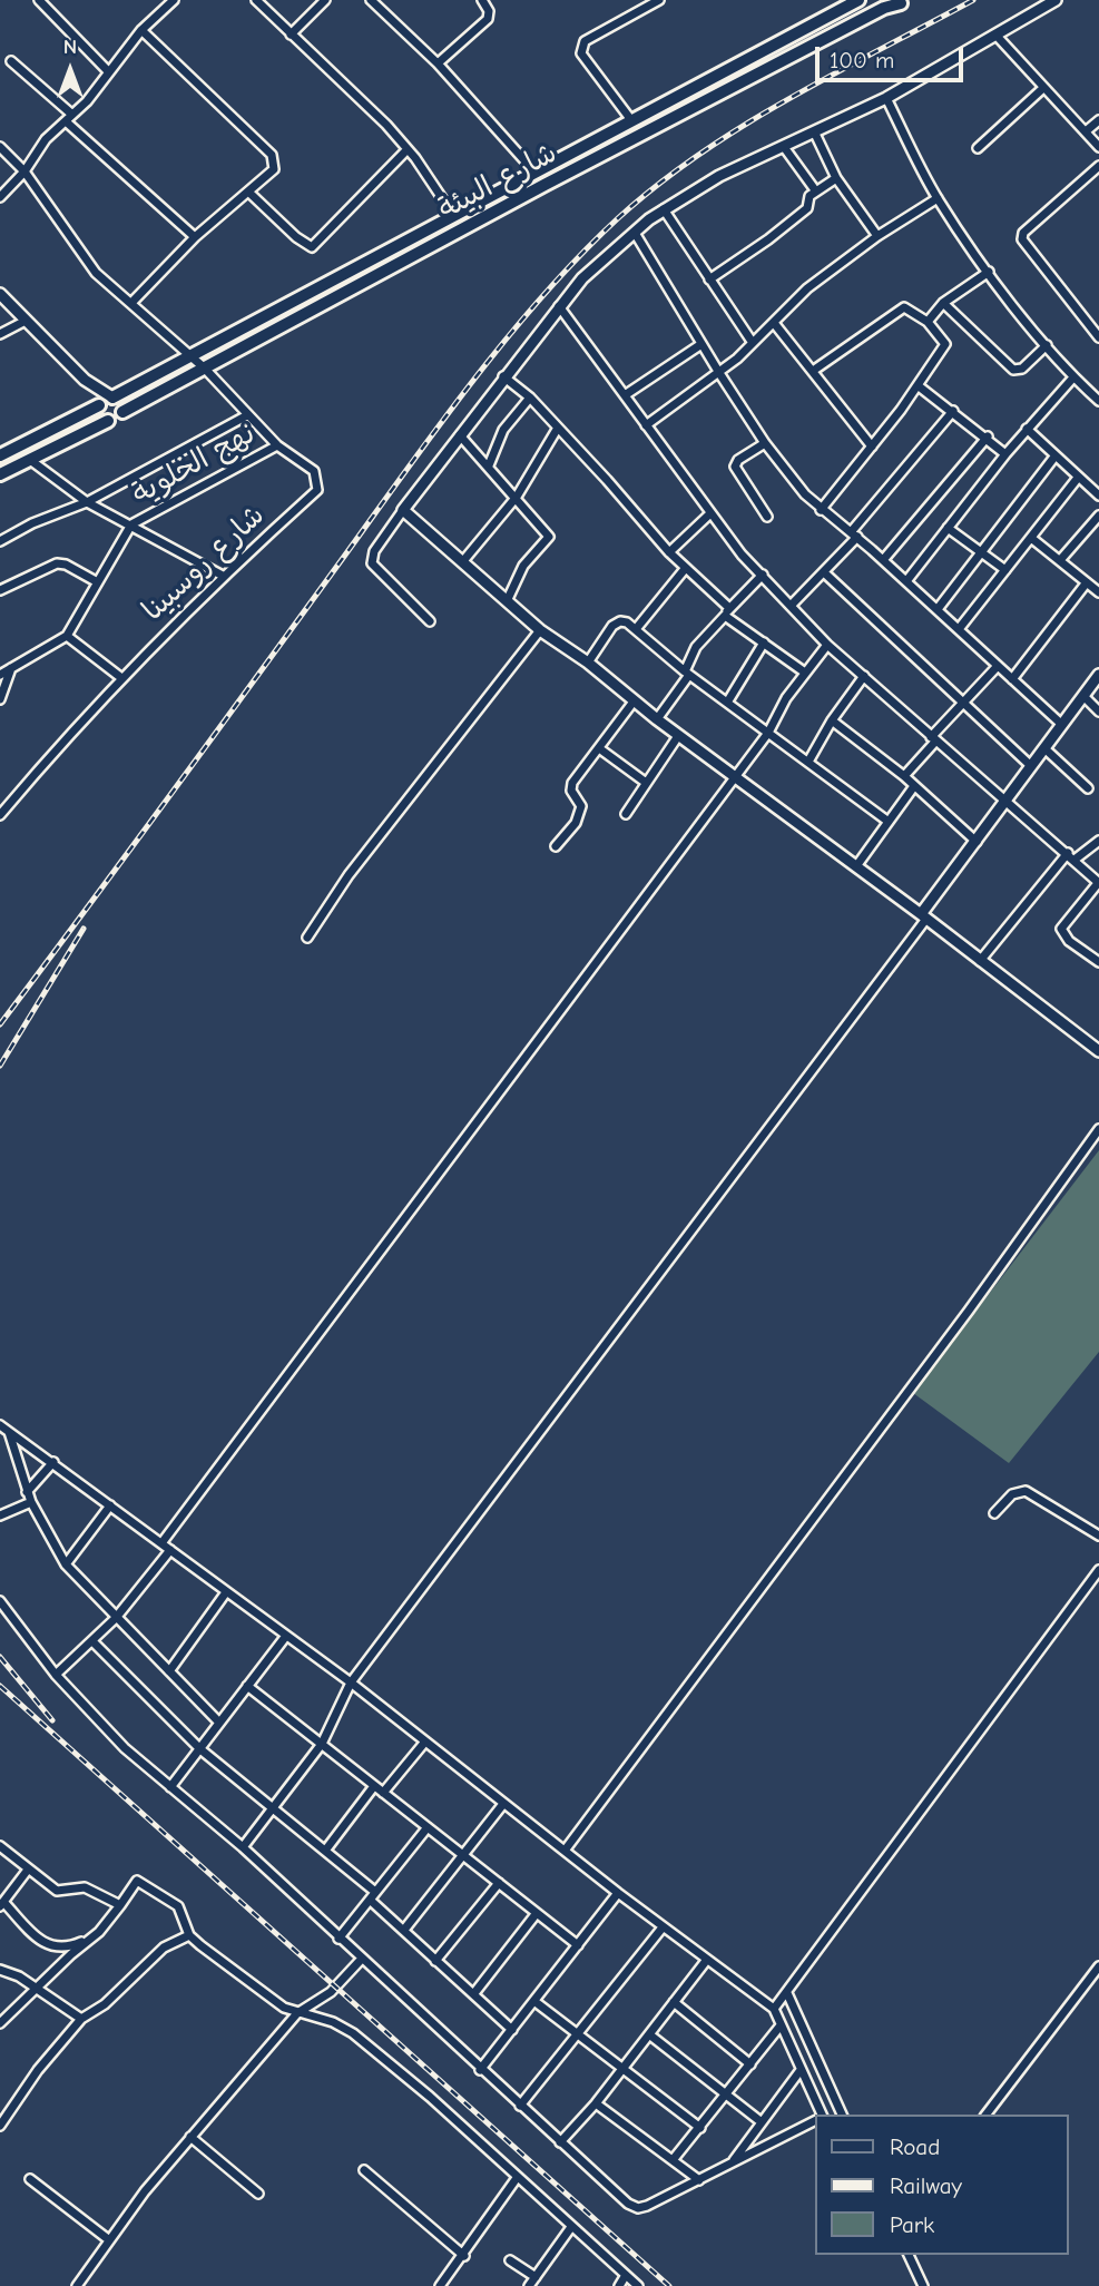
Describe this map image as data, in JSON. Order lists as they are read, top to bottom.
{
  "streets": {
    "main road": ["شارع البيئة"],
    "street": ["نهج الخلوية", "شارع روسبينا"]
  },
  "crossings": [
    ["شارع البيئة", "شارع روسبينا"],
    ["نهج الخلوية", "شارع روسبينا"]
  ],
  "legend": ["Road", "Railway", "Park"],
  "scale_bar": "100 m",
  "north": "top"
}
